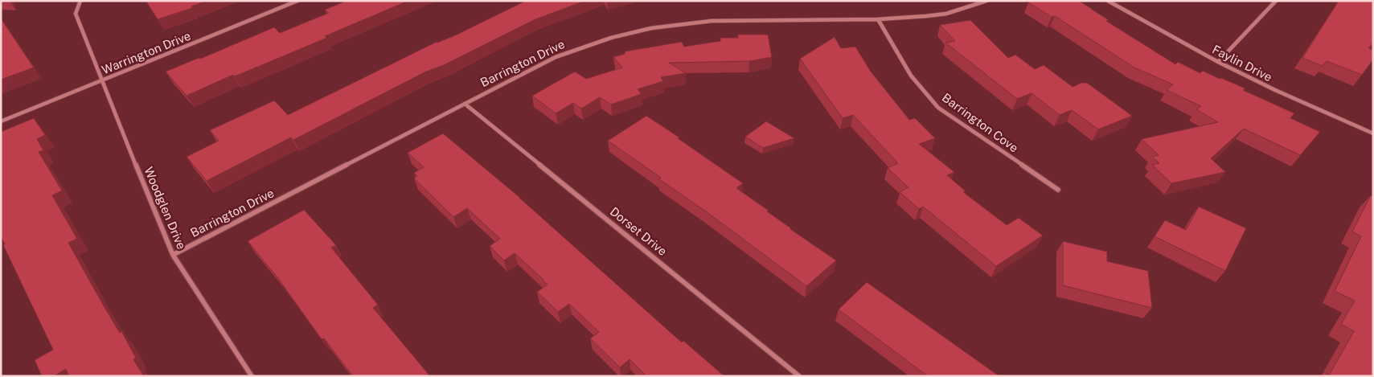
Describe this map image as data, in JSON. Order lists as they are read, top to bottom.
{
  "streets": {
    "street": [
      "Warrington Drive",
      "Barrington Drive",
      "Faylin Drive",
      "Barrington Cove",
      "Woodglen Drive",
      "Dorset Drive"
    ]
  },
  "crossings": [
    ["Warrington Drive", "Woodglen Drive"],
    ["Barrington Drive", "Barrington Cove"],
    ["Barrington Drive", "Woodglen Drive"],
    ["Barrington Drive", "Dorset Drive"]
  ]
}
